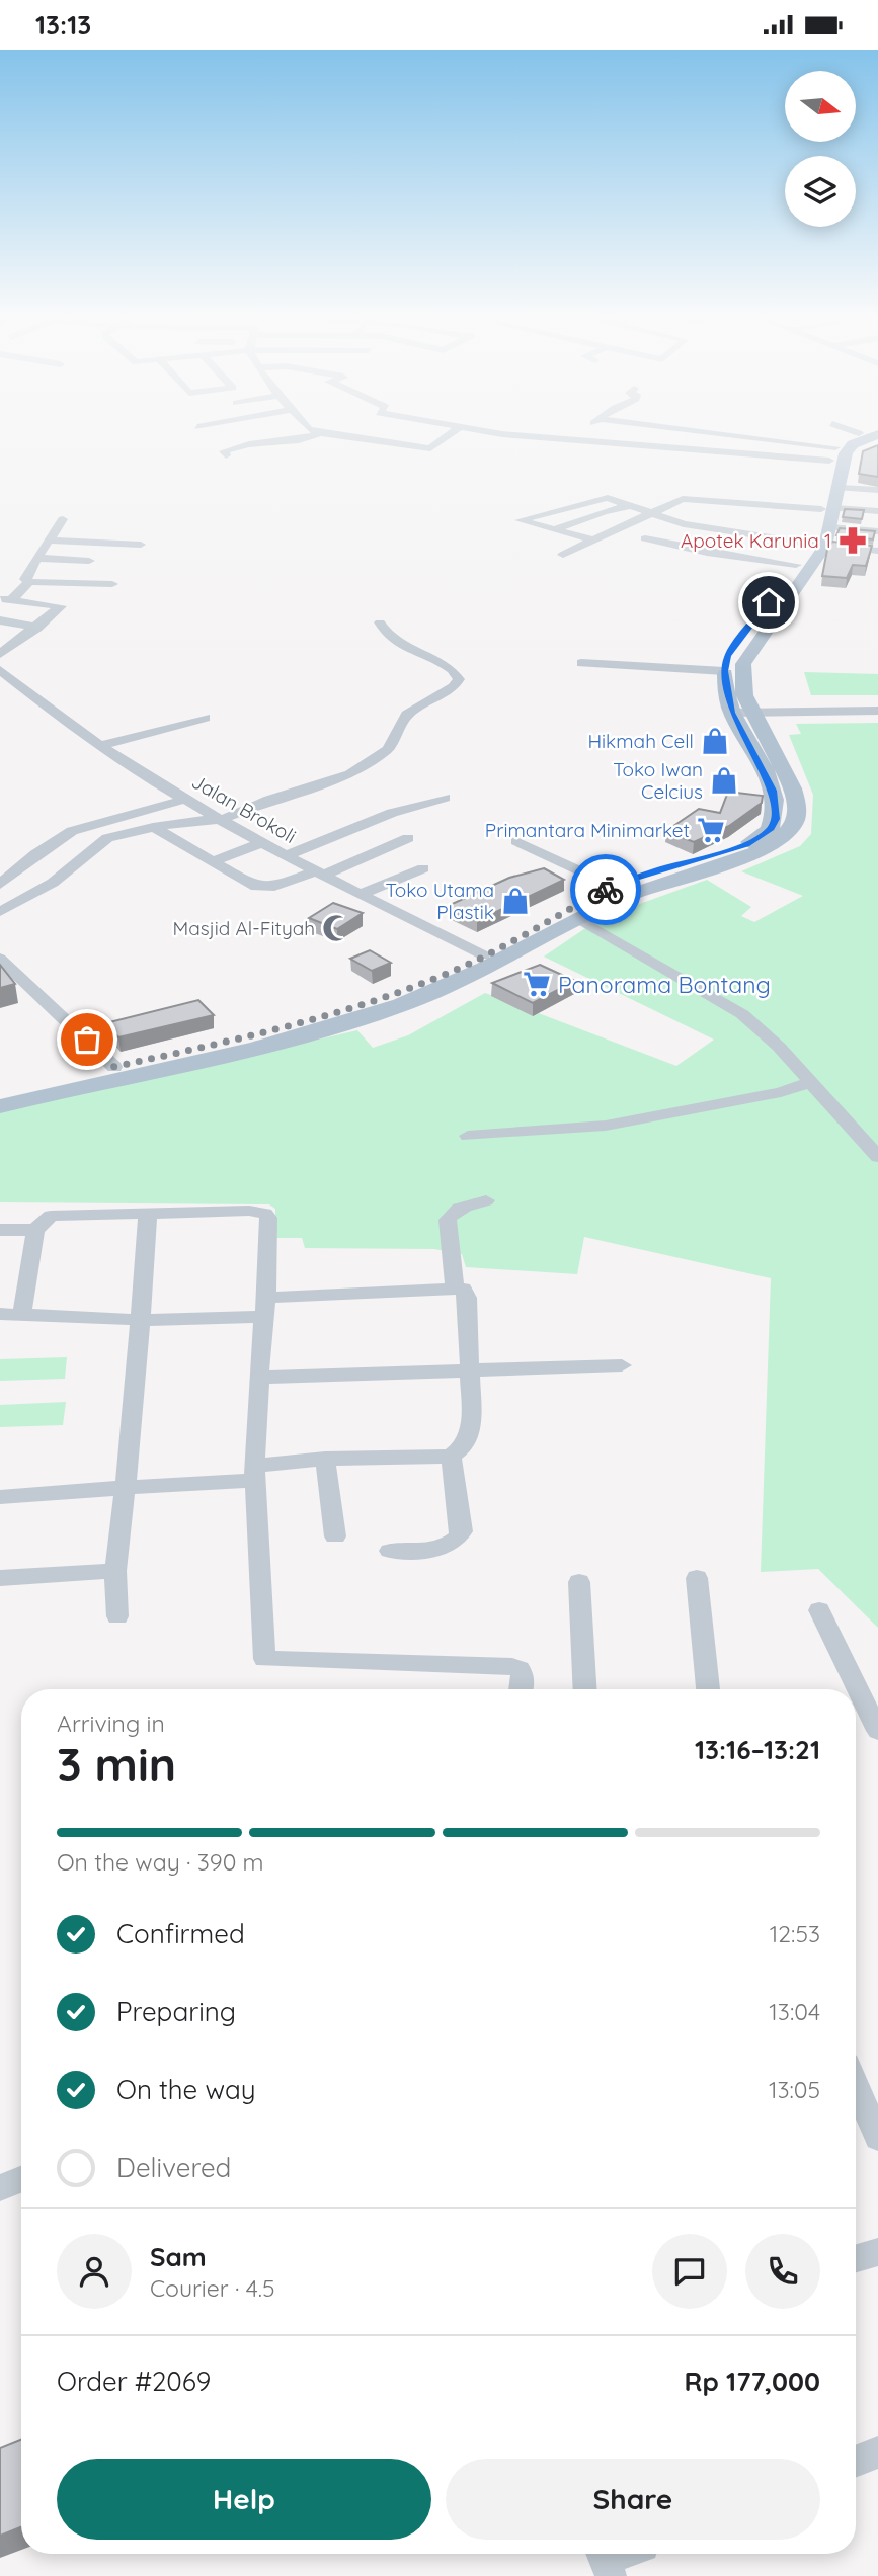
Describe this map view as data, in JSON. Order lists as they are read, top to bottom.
{
  "streets": {
    "street": ["Jalan Brokoli"]
  },
  "places": {
    "pharmacy": ["Apotek Karunia 1"],
    "shop": ["Hikmah Cell", "Toko Iwan Celcius", "Toko Utama Plastik"],
    "supermarket": ["Primantara Minimarket", "Panorama Bontang"],
    "mosque": ["Masjid Al-Fityah"]
  },
  "north": "right",
  "page": {
    "status": "13:13",
    "heading": ["3 min", "Arriving in", "13:16–13:21"],
    "panel": [
      "Sam",
      "Courier · 4.5",
      "Order #2069",
      "Rp 177,000"
    ],
    "bar": "On the way · 390 m",
    "list": [
      ["Confirmed", "12:53"],
      ["Preparing", "13:04"],
      ["On the way", "13:05"],
      "Delivered"
    ],
    "buttons": ["Help", "Share"]
  }
}
